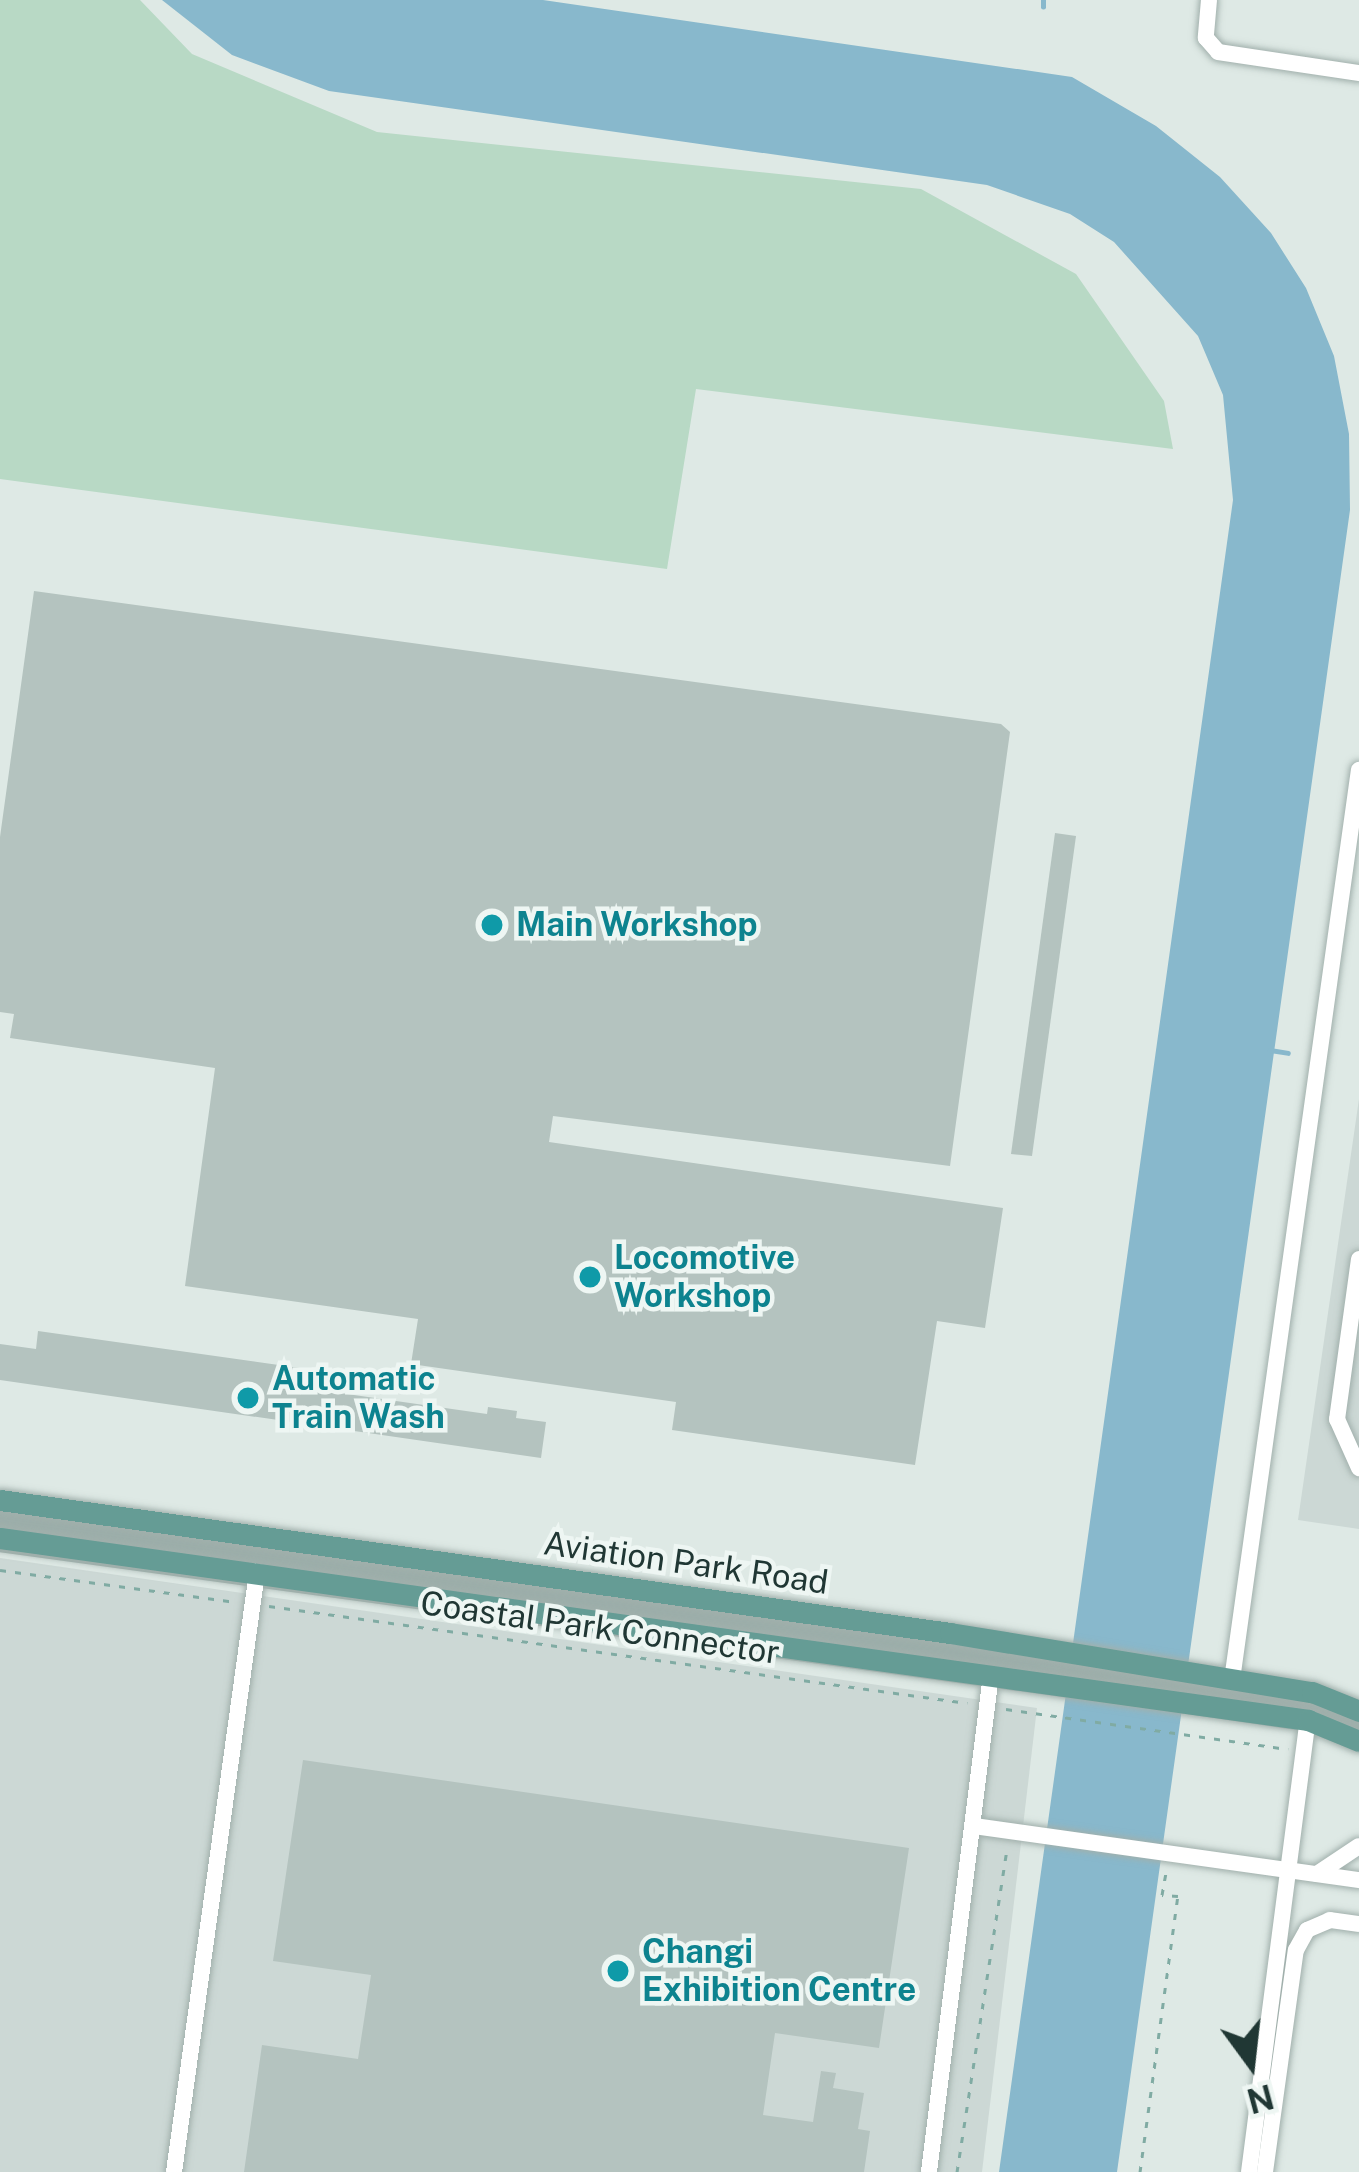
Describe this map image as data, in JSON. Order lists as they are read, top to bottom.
{
  "streets": {
    "main road": ["Aviation Park Road"],
    "path": ["Coastal Park Connector"]
  },
  "places": [
    "Main Workshop",
    "Locomotive Workshop",
    "Automatic Train Wash",
    "Changi Exhibition Centre"
  ],
  "north": "bottom"
}
